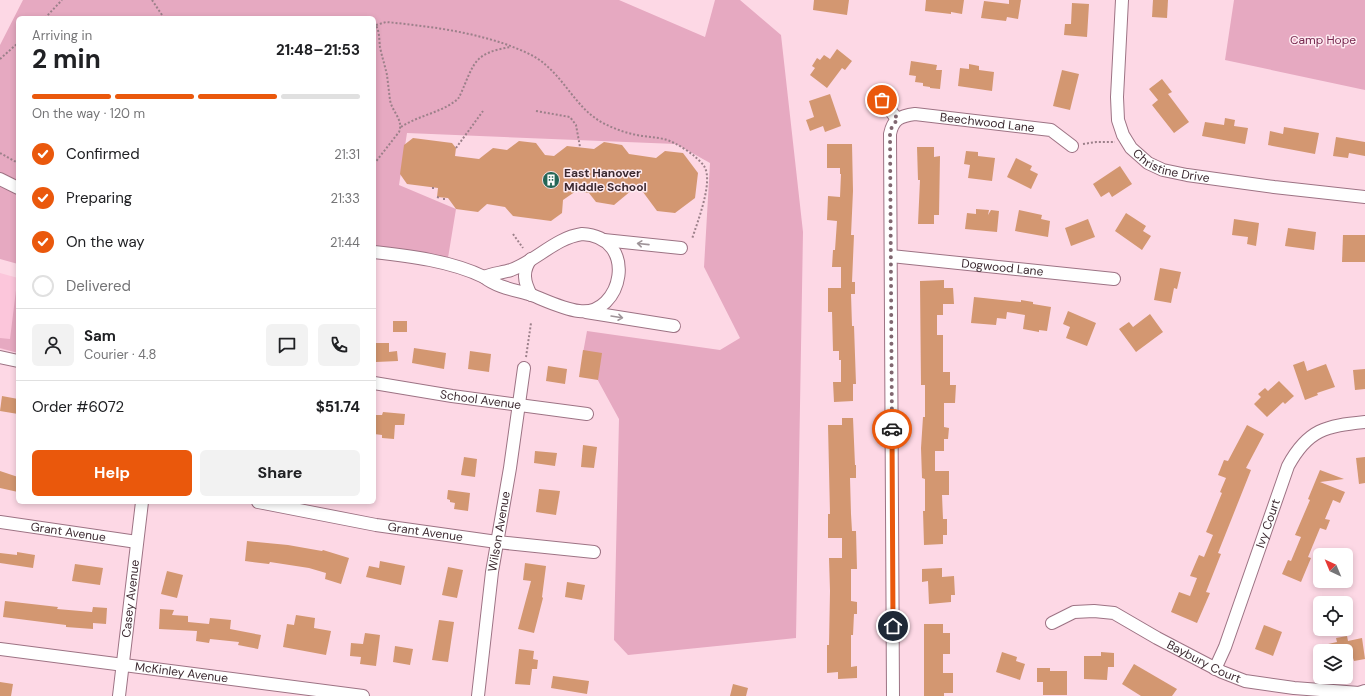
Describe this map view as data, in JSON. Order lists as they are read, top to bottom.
{
  "streets": {
    "street": [
      "Beechwood Lane",
      "Christine Drive",
      "Dogwood Lane",
      "School Avenue",
      "Ivy Court",
      "Grant Avenue",
      "Wilson Avenue",
      "Casey Avenue",
      "Baybury Court",
      "McKinley Avenue"
    ]
  },
  "crossings": [
    ["School Avenue", "Wilson Avenue"],
    ["Ivy Court", "Baybury Court"],
    ["Grant Avenue", "Wilson Avenue"],
    ["Grant Avenue", "Casey Avenue"],
    ["Casey Avenue", "McKinley Avenue"]
  ],
  "parks": ["Camp Hope"],
  "places": {
    "building": ["East Hanover Middle School"]
  },
  "north": "top left",
  "page": {
    "heading": ["2 min", "Arriving in", "21:48–21:53"],
    "panel": [
      "Sam",
      "Courier · 4.8",
      "Order #6072",
      "$51.74"
    ],
    "bar": "On the way · 120 m",
    "list": [
      ["Confirmed", "21:31"],
      ["Preparing", "21:33"],
      ["On the way", "21:44"],
      "Delivered"
    ],
    "buttons": ["Help", "Share"]
  }
}
